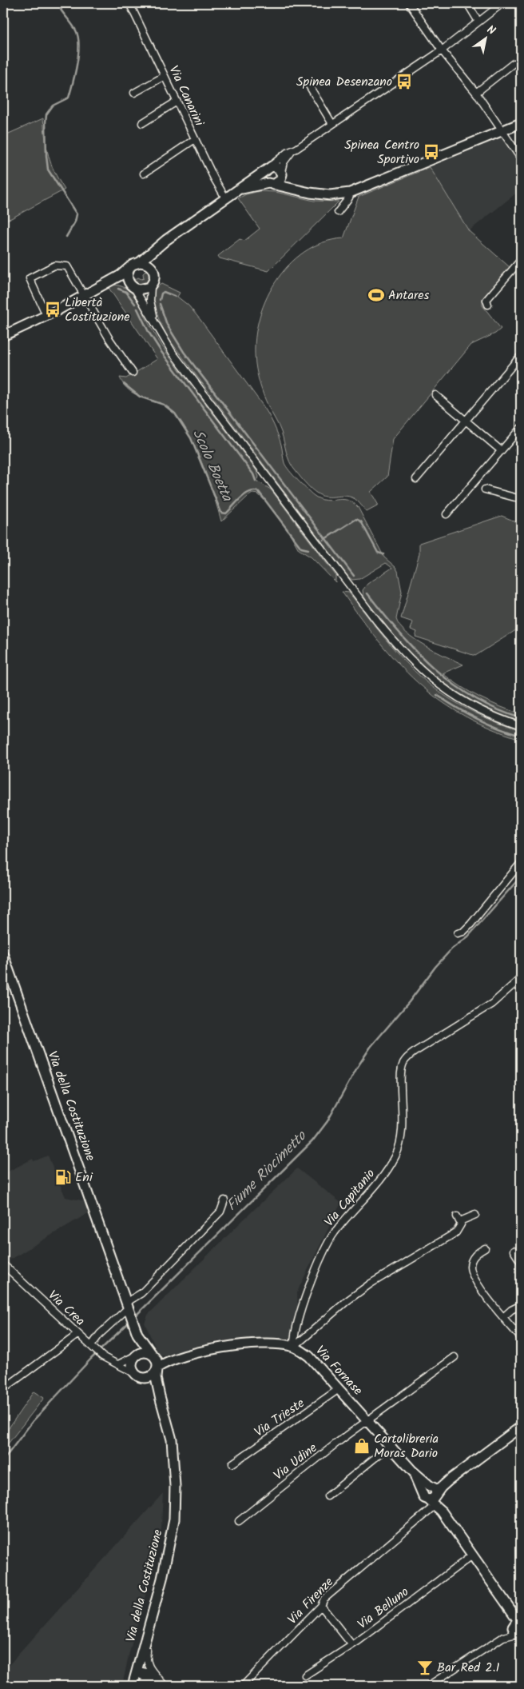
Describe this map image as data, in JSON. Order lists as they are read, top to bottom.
{
  "streets": {
    "street": [
      "Via Canarini",
      "Via della Costituzione",
      "Via Capitanio",
      "Via Crea",
      "Via Fornase",
      "Via Trieste",
      "Via Udine",
      "Via Firenze",
      "Via Belluno"
    ]
  },
  "crossings": [
    ["Via della Costituzione", "Via Crea"],
    ["Via della Costituzione", "Via Fornase"],
    ["Via Capitanio", "Via Fornase"],
    ["Via Crea", "Via Fornase"],
    ["Via Fornase", "Via Trieste"],
    ["Via Fornase", "Via Udine"],
    ["Via Fornase", "Via Firenze"],
    ["Via Fornase", "Via Belluno"]
  ],
  "water": ["Scolo Boetta", "Fiume Riocimetto"],
  "places": {
    "bus stop": ["Spinea Desenzano", "Spinea Centro Sportivo", "Libertà Costituzione"],
    "sports": ["Antares"],
    "fuel station": ["Eni"],
    "shop": ["Cartolibreria Moras Dario"],
    "bar": ["Bar Red 2.1"]
  },
  "north": "top right"
}
